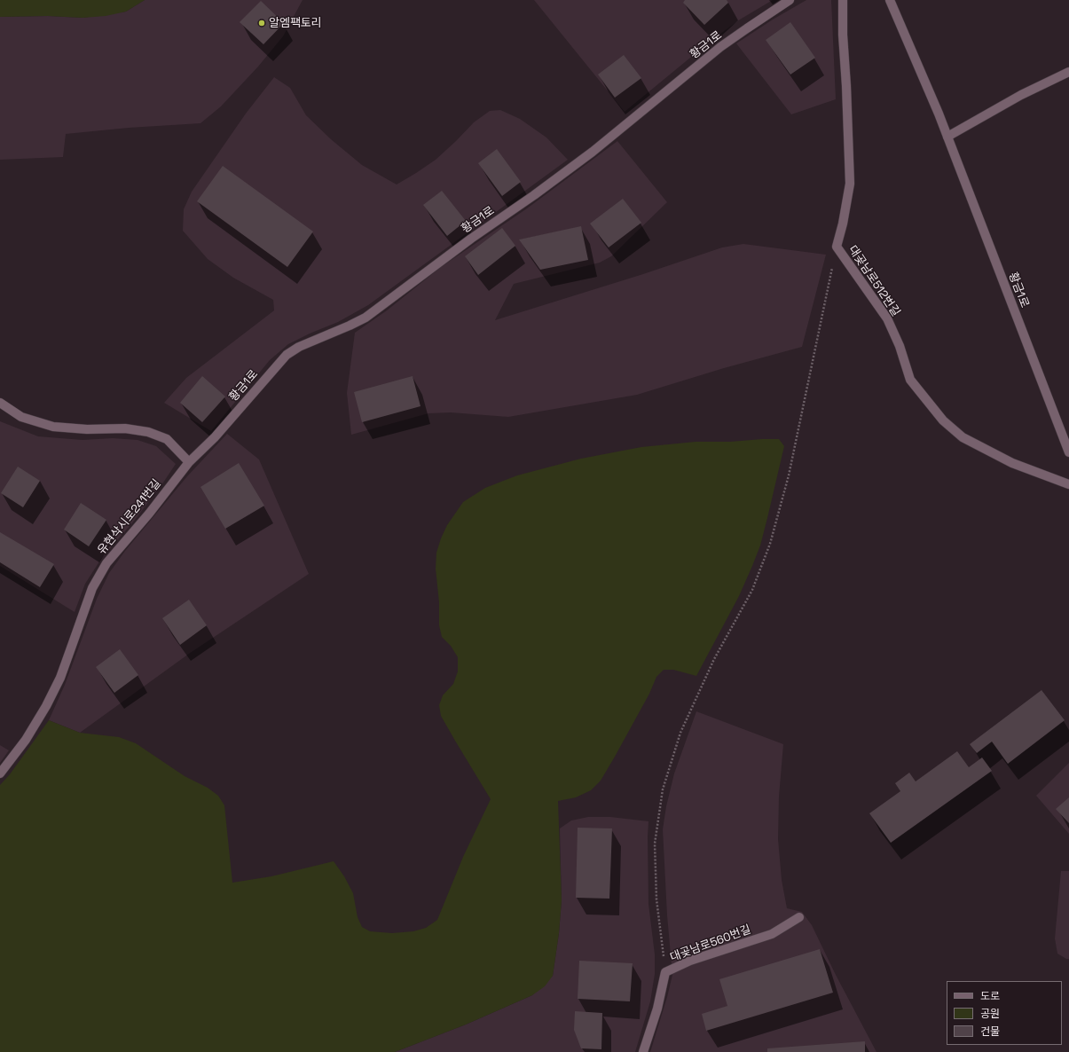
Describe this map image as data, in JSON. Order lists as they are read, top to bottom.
{
  "streets": {
    "street": [
      "황금1로",
      "대곶남로512번길",
      "유현삭시로241번길",
      "대곶남로560번길"
    ]
  },
  "crossings": [
    ["황금1로", "유현삭시로241번길"]
  ],
  "places": ["알엠팩토리"],
  "legend": ["도로", "공원", "건물"]
}
